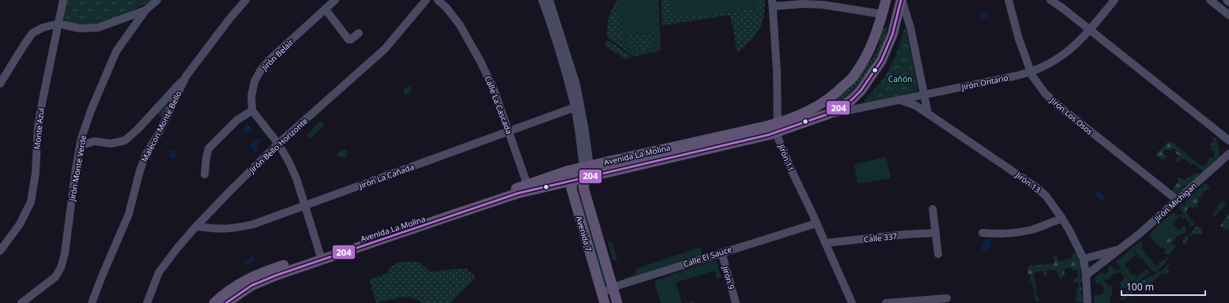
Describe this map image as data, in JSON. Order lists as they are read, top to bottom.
{
  "streets": {
    "main road": ["Avenida La Molina", "Avenida 7"],
    "street": [
      "Jirón Belair",
      "Jirón Ontario",
      "Calle La Cascada",
      "Jirón Los Osos",
      "Malecon Monte Bello",
      "Monte Azul",
      "Jirón Bello Horizonte",
      "Jirón 11",
      "Jirón Monte Verde",
      "Jirón La Cañada",
      "Jirón 13",
      "Jirón Michigan",
      "Calle 337",
      "Calle El Sauce",
      "Jirón 9"
    ]
  },
  "crossings": [
    ["Jirón Ontario", "Jirón Los Osos"],
    ["Jirón Ontario", "Avenida La Molina"],
    ["Jirón Ontario", "Jirón 13"],
    ["Calle La Cascada", "Avenida La Molina"],
    ["Calle La Cascada", "Jirón La Cañada"],
    ["Jirón Los Osos", "Jirón Michigan"],
    ["Jirón Bello Horizonte", "Jirón La Cañada"],
    ["Avenida La Molina", "Jirón 11"],
    ["Avenida La Molina", "Avenida 7"],
    ["Jirón 11", "Calle 337"],
    ["Jirón 11", "Calle El Sauce"],
    ["Jirón 13", "Jirón Michigan"],
    ["Avenida 7", "Calle El Sauce"],
    ["Calle El Sauce", "Jirón 9"]
  ],
  "parks": ["Cañón"],
  "lines": ["transit line 204"],
  "scale_bar": "100 m"
}
